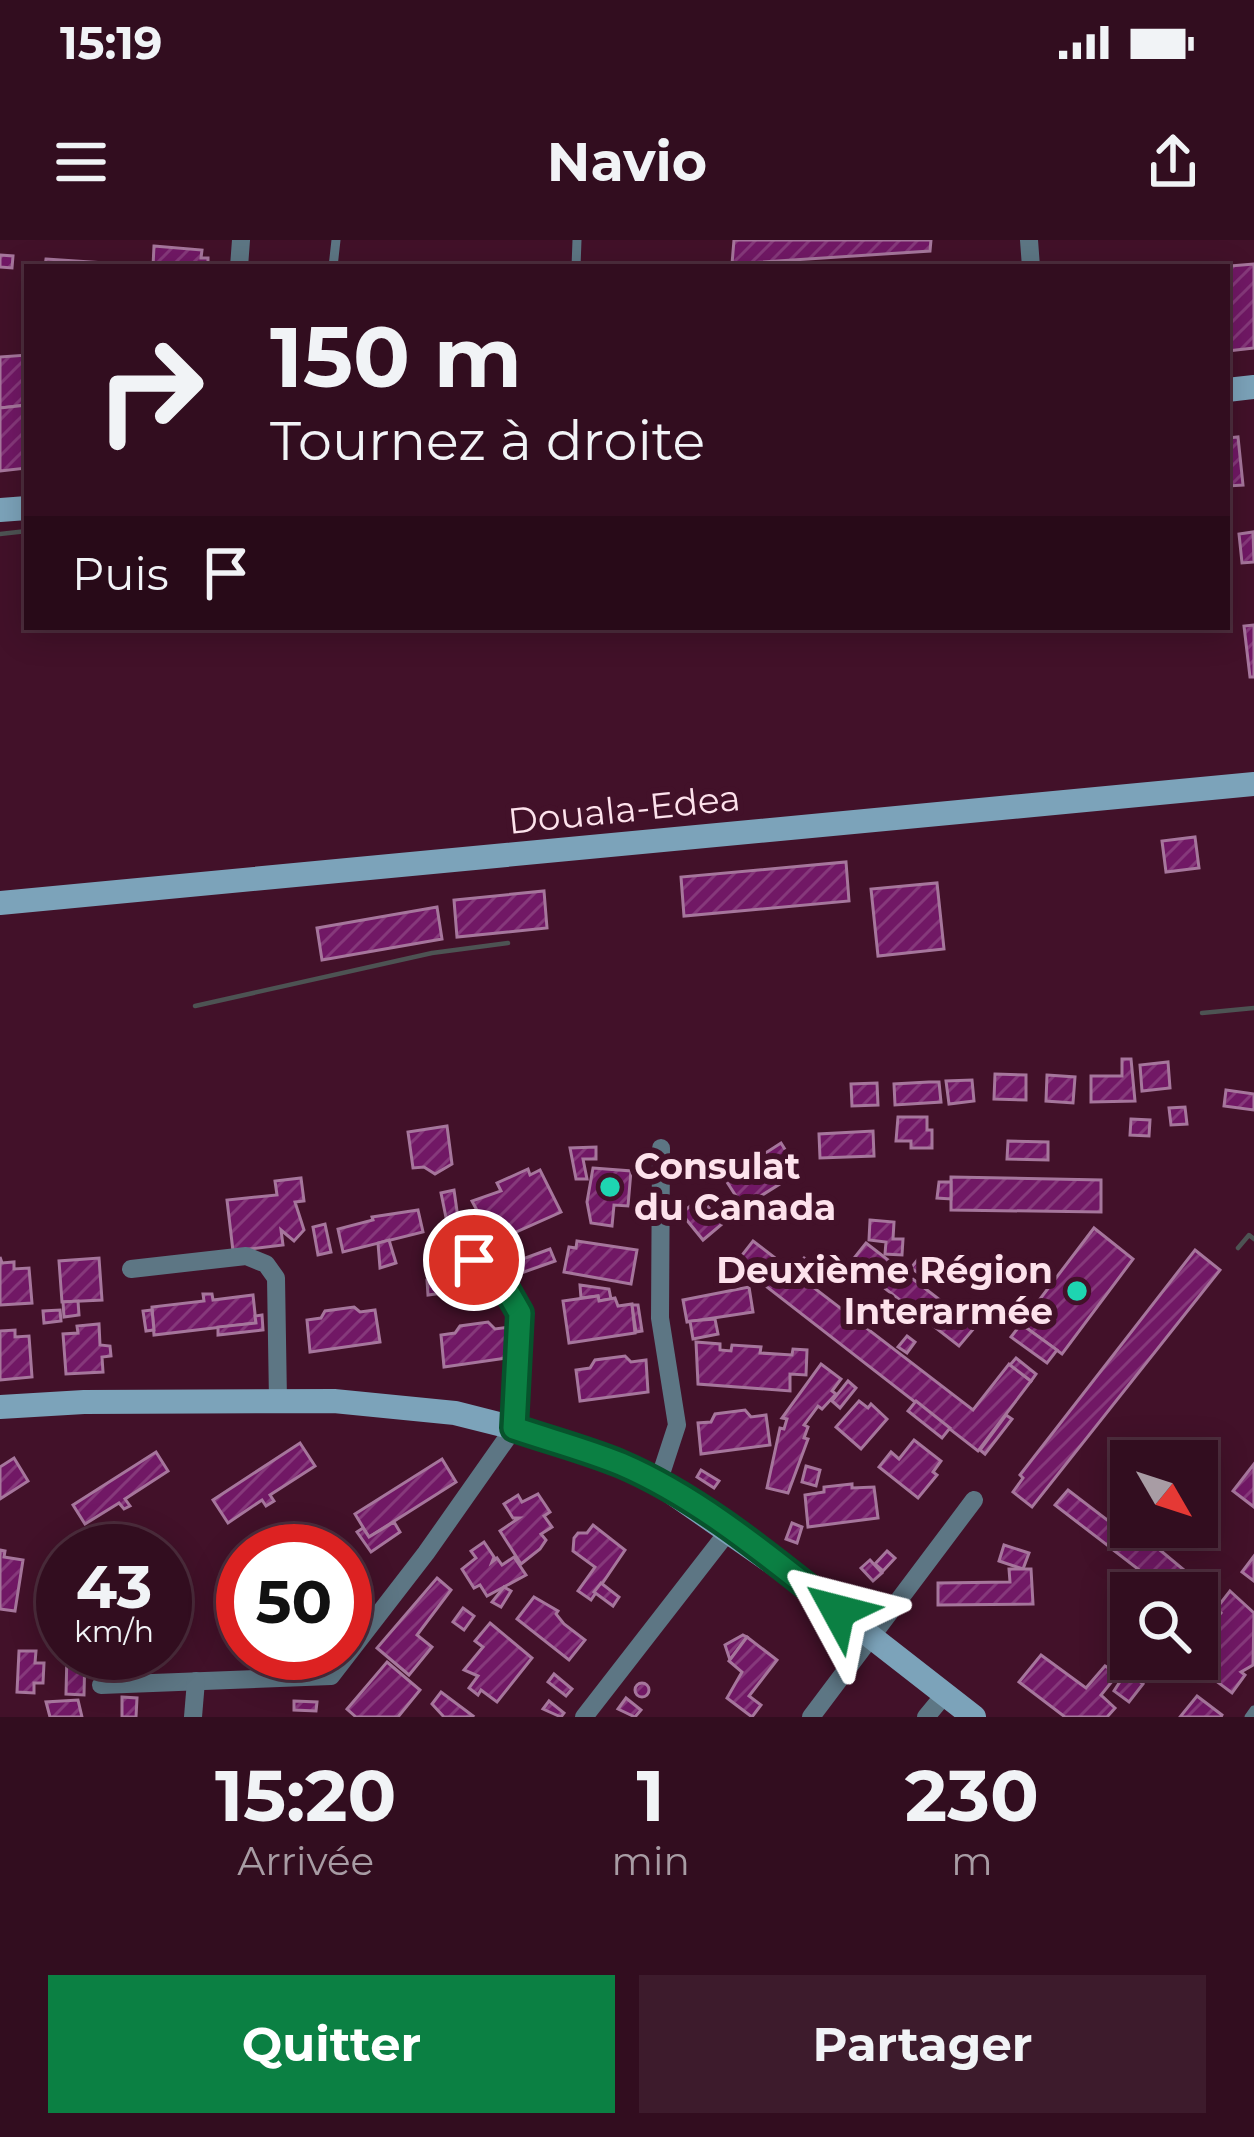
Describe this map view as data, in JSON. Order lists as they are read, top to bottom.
{
  "streets": {
    "main road": ["Douala-Edea"]
  },
  "places": ["Consulat du Canada", "Deuxième Région Interarmée"],
  "north": "bottom right",
  "page": {
    "status": "15:19",
    "header": "Navio",
    "turn": ["150 m", "Tournez à droite"],
    "then": "Puis",
    "speed": "43 km/h",
    "limit": "50",
    "eta": [
      "15:20",
      "Arrivée",
      "1",
      "min",
      "230",
      "m"
    ],
    "buttons": ["Quitter", "Partager"]
  }
}
